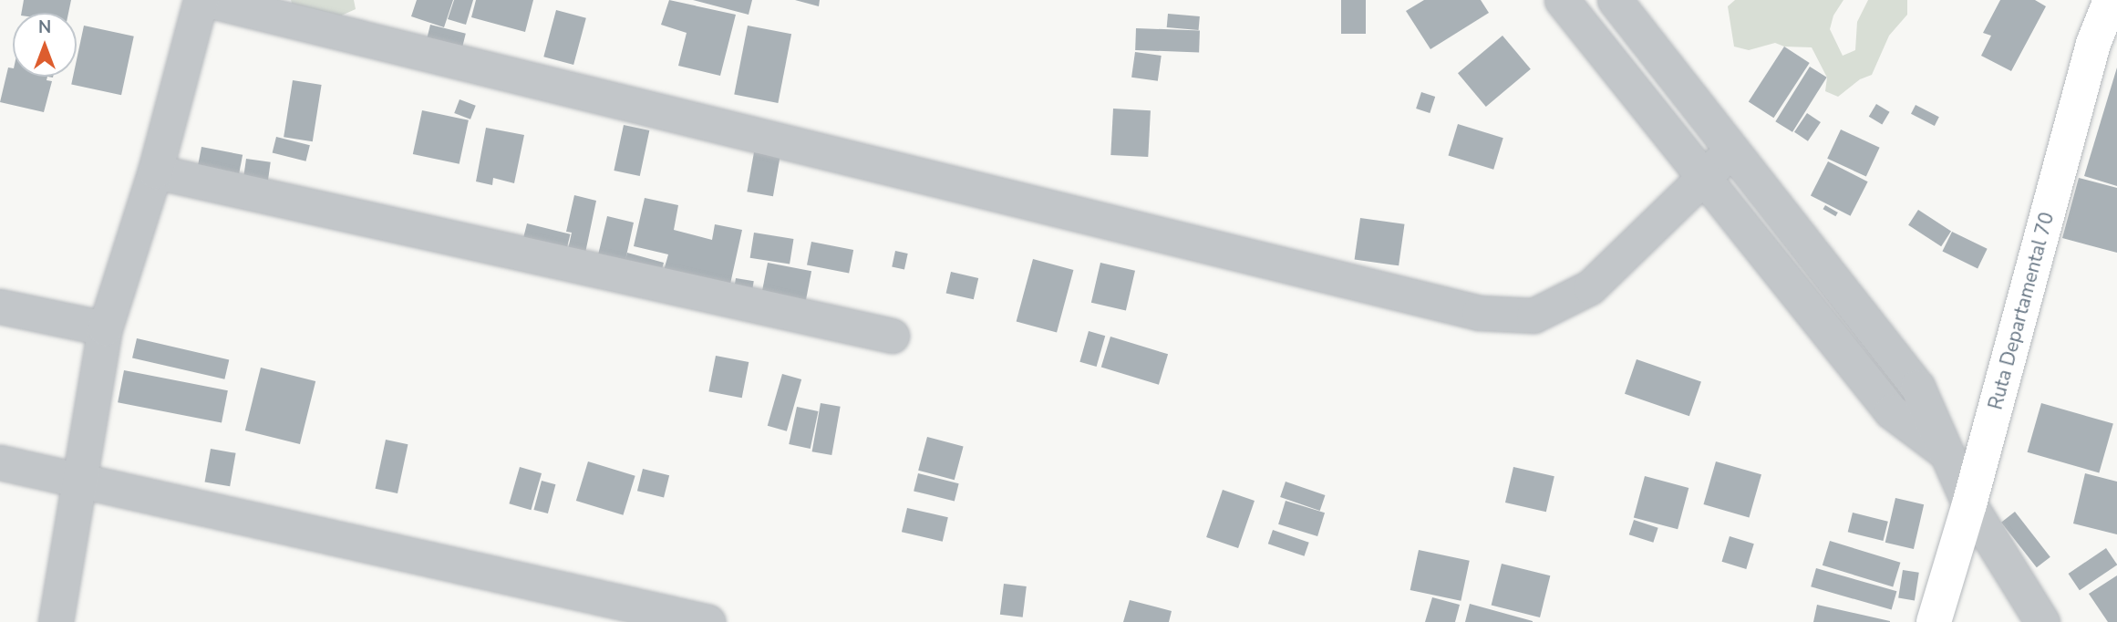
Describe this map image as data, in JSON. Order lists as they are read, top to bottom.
{
  "streets": {
    "main road": ["Ruta Departamental 70"]
  },
  "north": "top"
}
